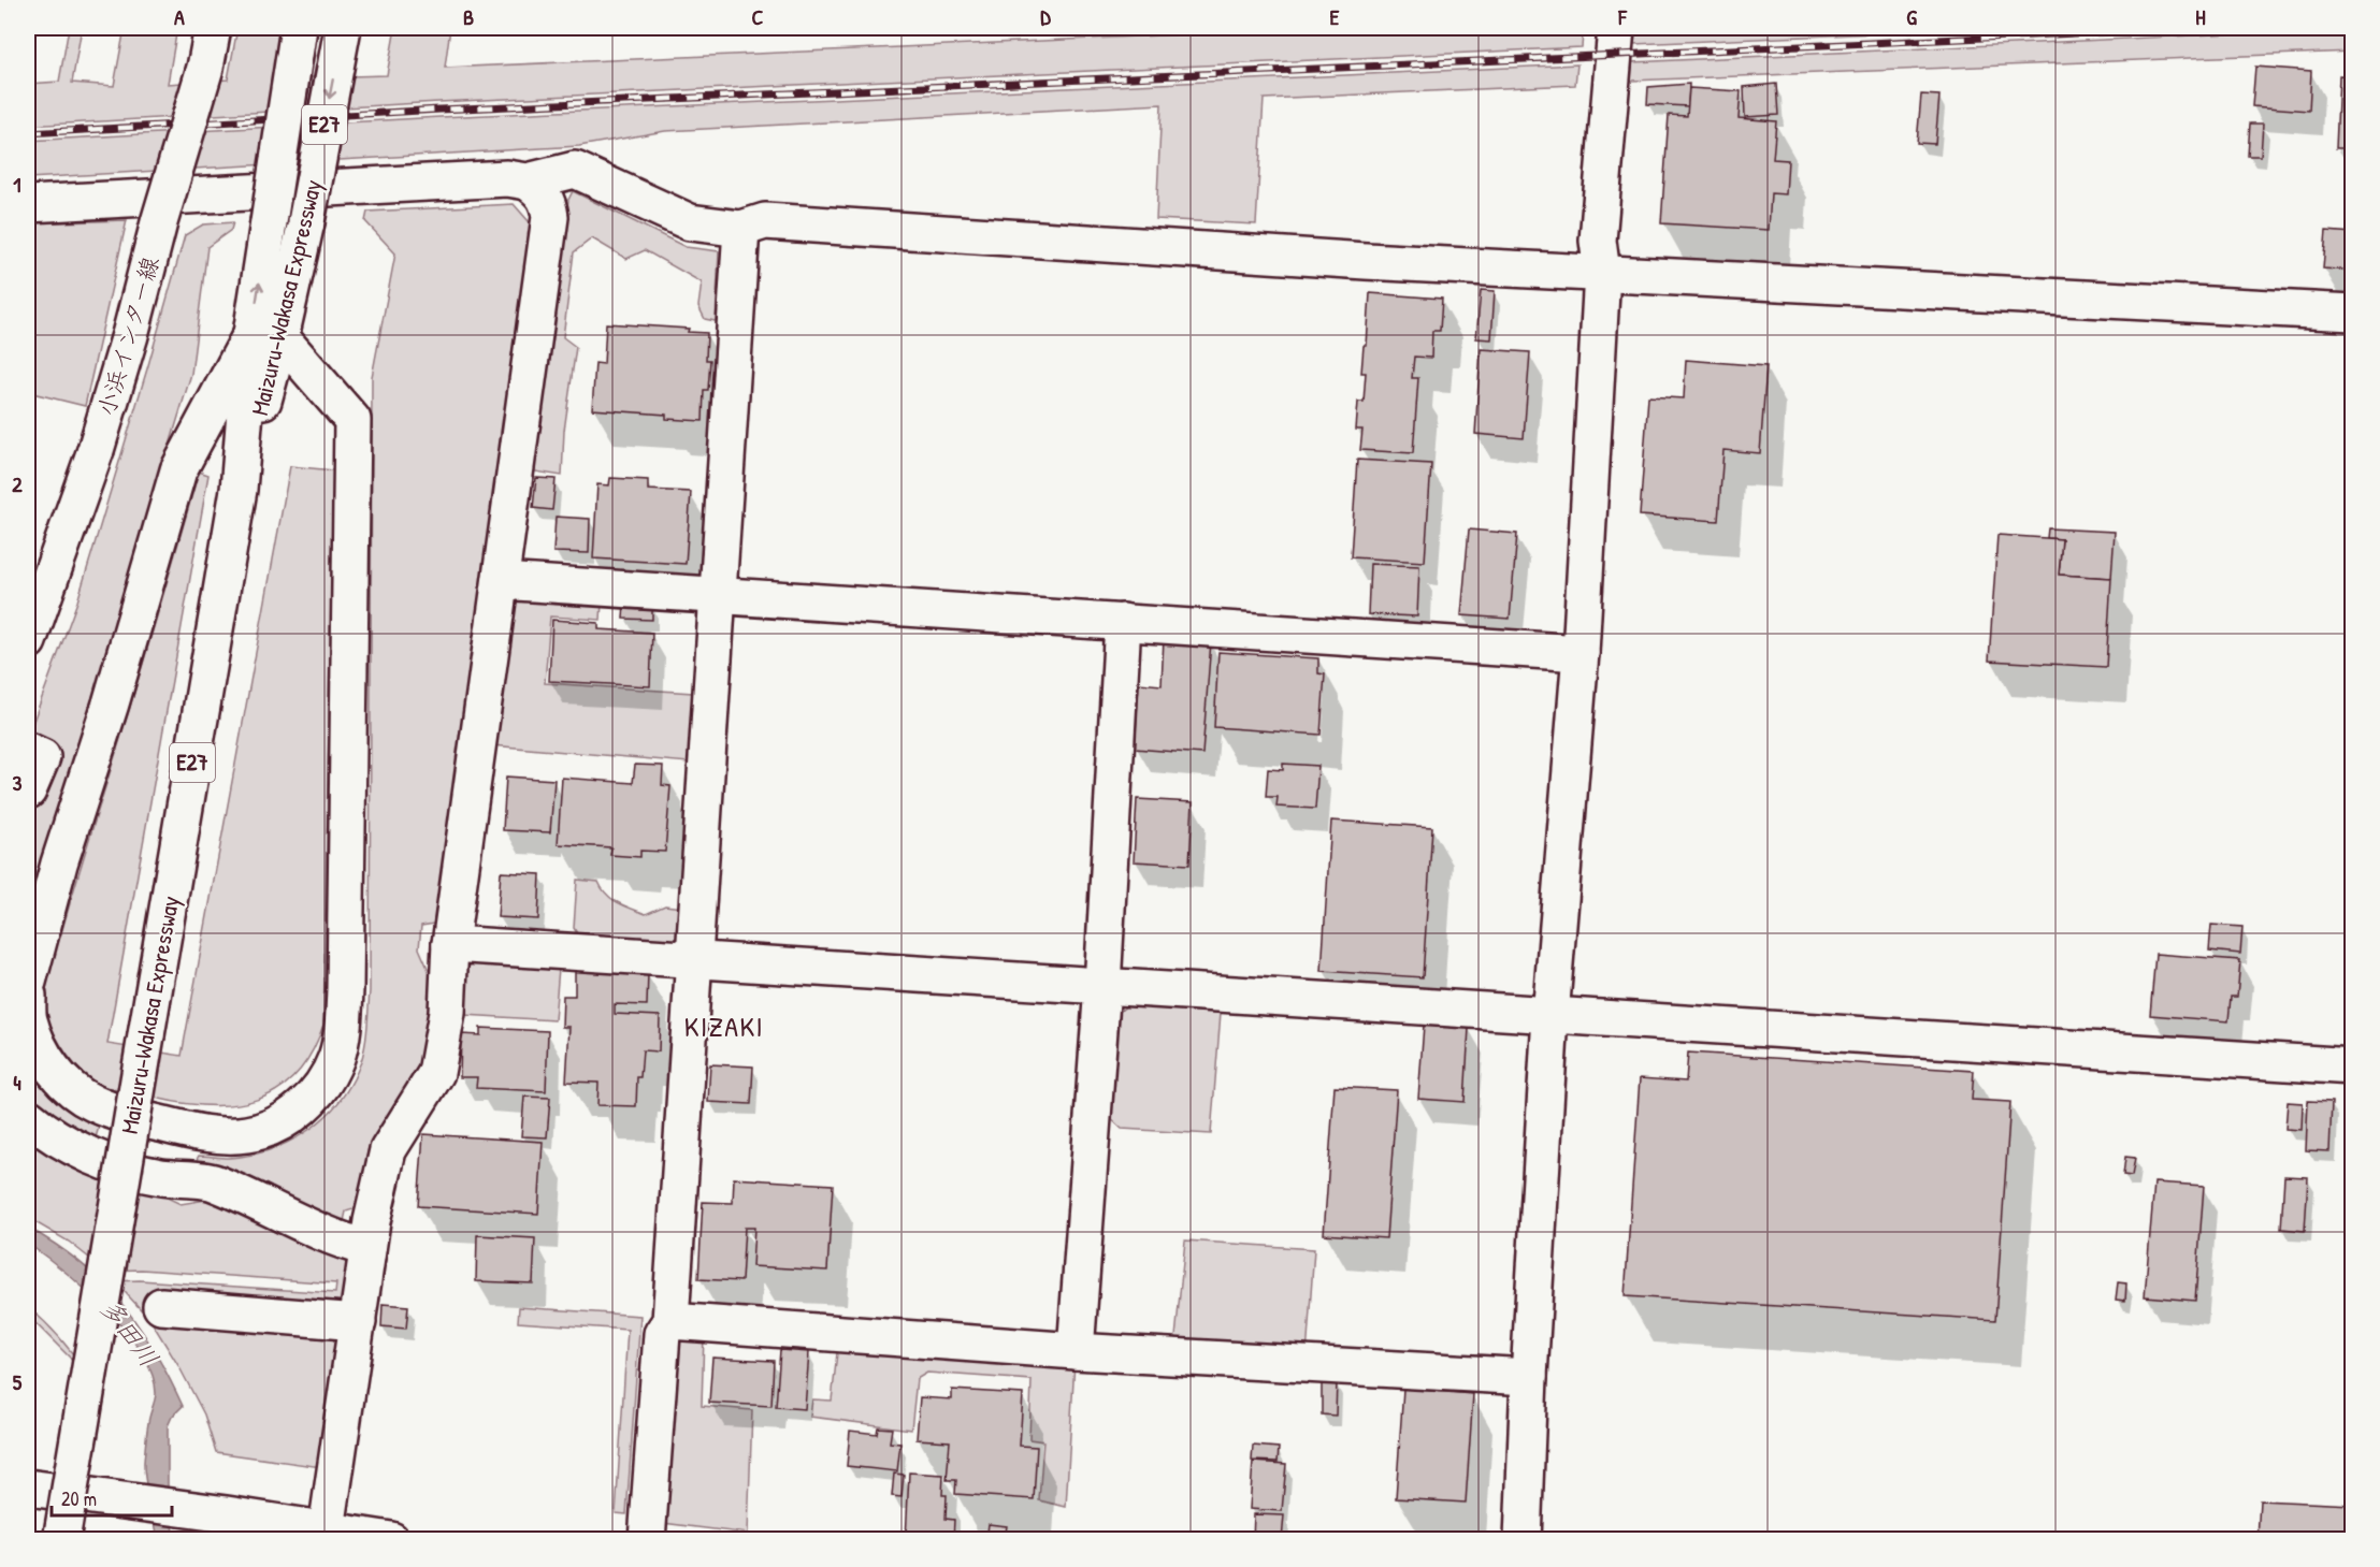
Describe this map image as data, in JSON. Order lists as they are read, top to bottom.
{
  "streets": {
    "main road": ["E27", "Maizuru-Wakasa Expressway", "小浜インター線"]
  },
  "districts": ["KIZAKI"],
  "water": ["多田川"],
  "scale_bar": "20 m",
  "grid": {
    "columns": [
      "A",
      "B",
      "C",
      "D",
      "E",
      "F",
      "G",
      "H"
    ],
    "rows": [
      "1",
      "2",
      "3",
      "4",
      "5"
    ]
  }
}
